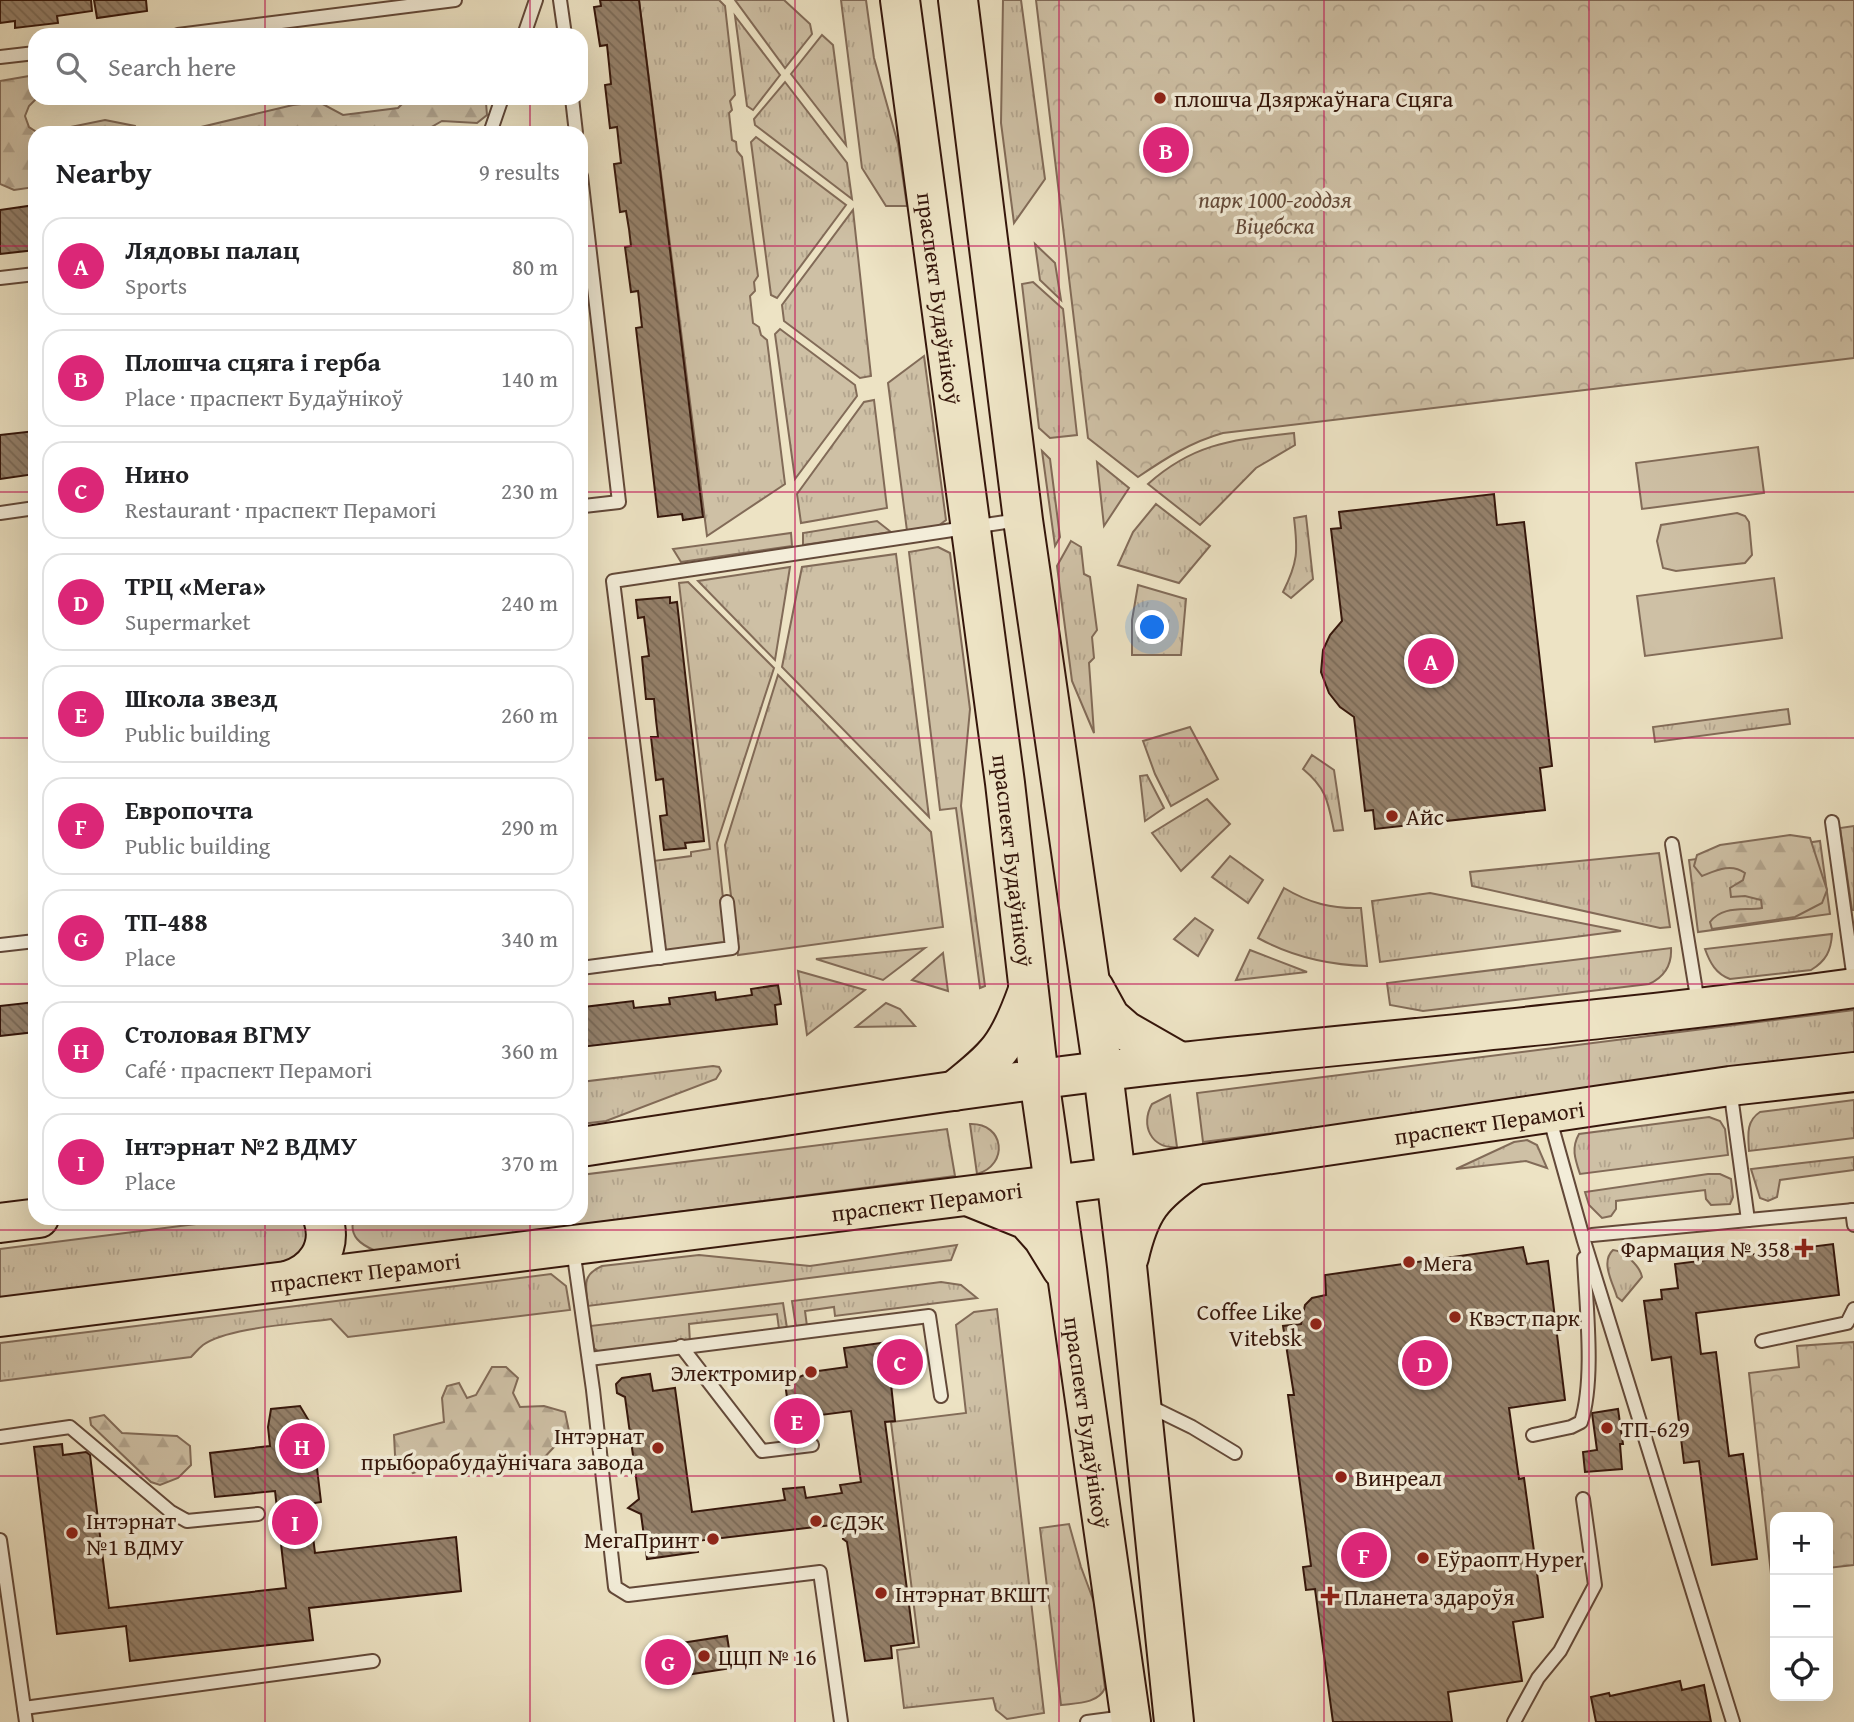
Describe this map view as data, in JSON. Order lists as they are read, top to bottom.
{
  "streets": {
    "main road": ["праспект Будаўнікоў", "праспект Перамогі"]
  },
  "crossings": [
    ["праспект Будаўнікоў", "праспект Перамогі"]
  ],
  "parks": ["парк 1000-годдзя Віцебска"],
  "places": {
    "other": [
      "плошча Дзяржаўнага Сцяга",
      "Айс",
      "Мега",
      "Квэст парк",
      "Coffee Like Vitebsk",
      "Электромир",
      "ТП-629",
      "Інтэрнат прыборабудаўнічага завода",
      "Винреал",
      "СДЭК",
      "Інтэрнат №1 ВДМУ",
      "МегаПринт",
      "Еўраопт Hyper",
      "Інтэрнат ВКШТ",
      "ЦЦП № 16"
    ],
    "health": ["Фармация № 358", "Планета здароўя"]
  },
  "page": {
    "search": "Search here",
    "pins": [
      "B",
      "A",
      "C",
      "D",
      "E",
      "H",
      "I",
      "F",
      "G"
    ],
    "heading": ["Nearby", "9 results"],
    "list": [
      {
        "mark": "A",
        "name": "Лядовы палац",
        "note": "Sports",
        "value": "80 m"
      },
      {
        "mark": "B",
        "name": "Плошча сцяга і герба",
        "note": "Place · праспект Будаўнікоў",
        "value": "140 m"
      },
      {
        "mark": "C",
        "name": "Нино",
        "note": "Restaurant · праспект Перамогі",
        "value": "230 m"
      },
      {
        "mark": "D",
        "name": "ТРЦ «Мега»",
        "note": "Supermarket",
        "value": "240 m"
      },
      {
        "mark": "E",
        "name": "Школа звезд",
        "note": "Public building",
        "value": "260 m"
      },
      {
        "mark": "F",
        "name": "Европочта",
        "note": "Public building",
        "value": "290 m"
      },
      {
        "mark": "G",
        "name": "ТП-488",
        "note": "Place",
        "value": "340 m"
      },
      {
        "mark": "H",
        "name": "Столовая ВГМУ",
        "note": "Café · праспект Перамогі",
        "value": "360 m"
      },
      {
        "mark": "I",
        "name": "Інтэрнат №2 ВДМУ",
        "note": "Place",
        "value": "370 m"
      }
    ],
    "map_buttons": ["+", "−"]
  }
}
